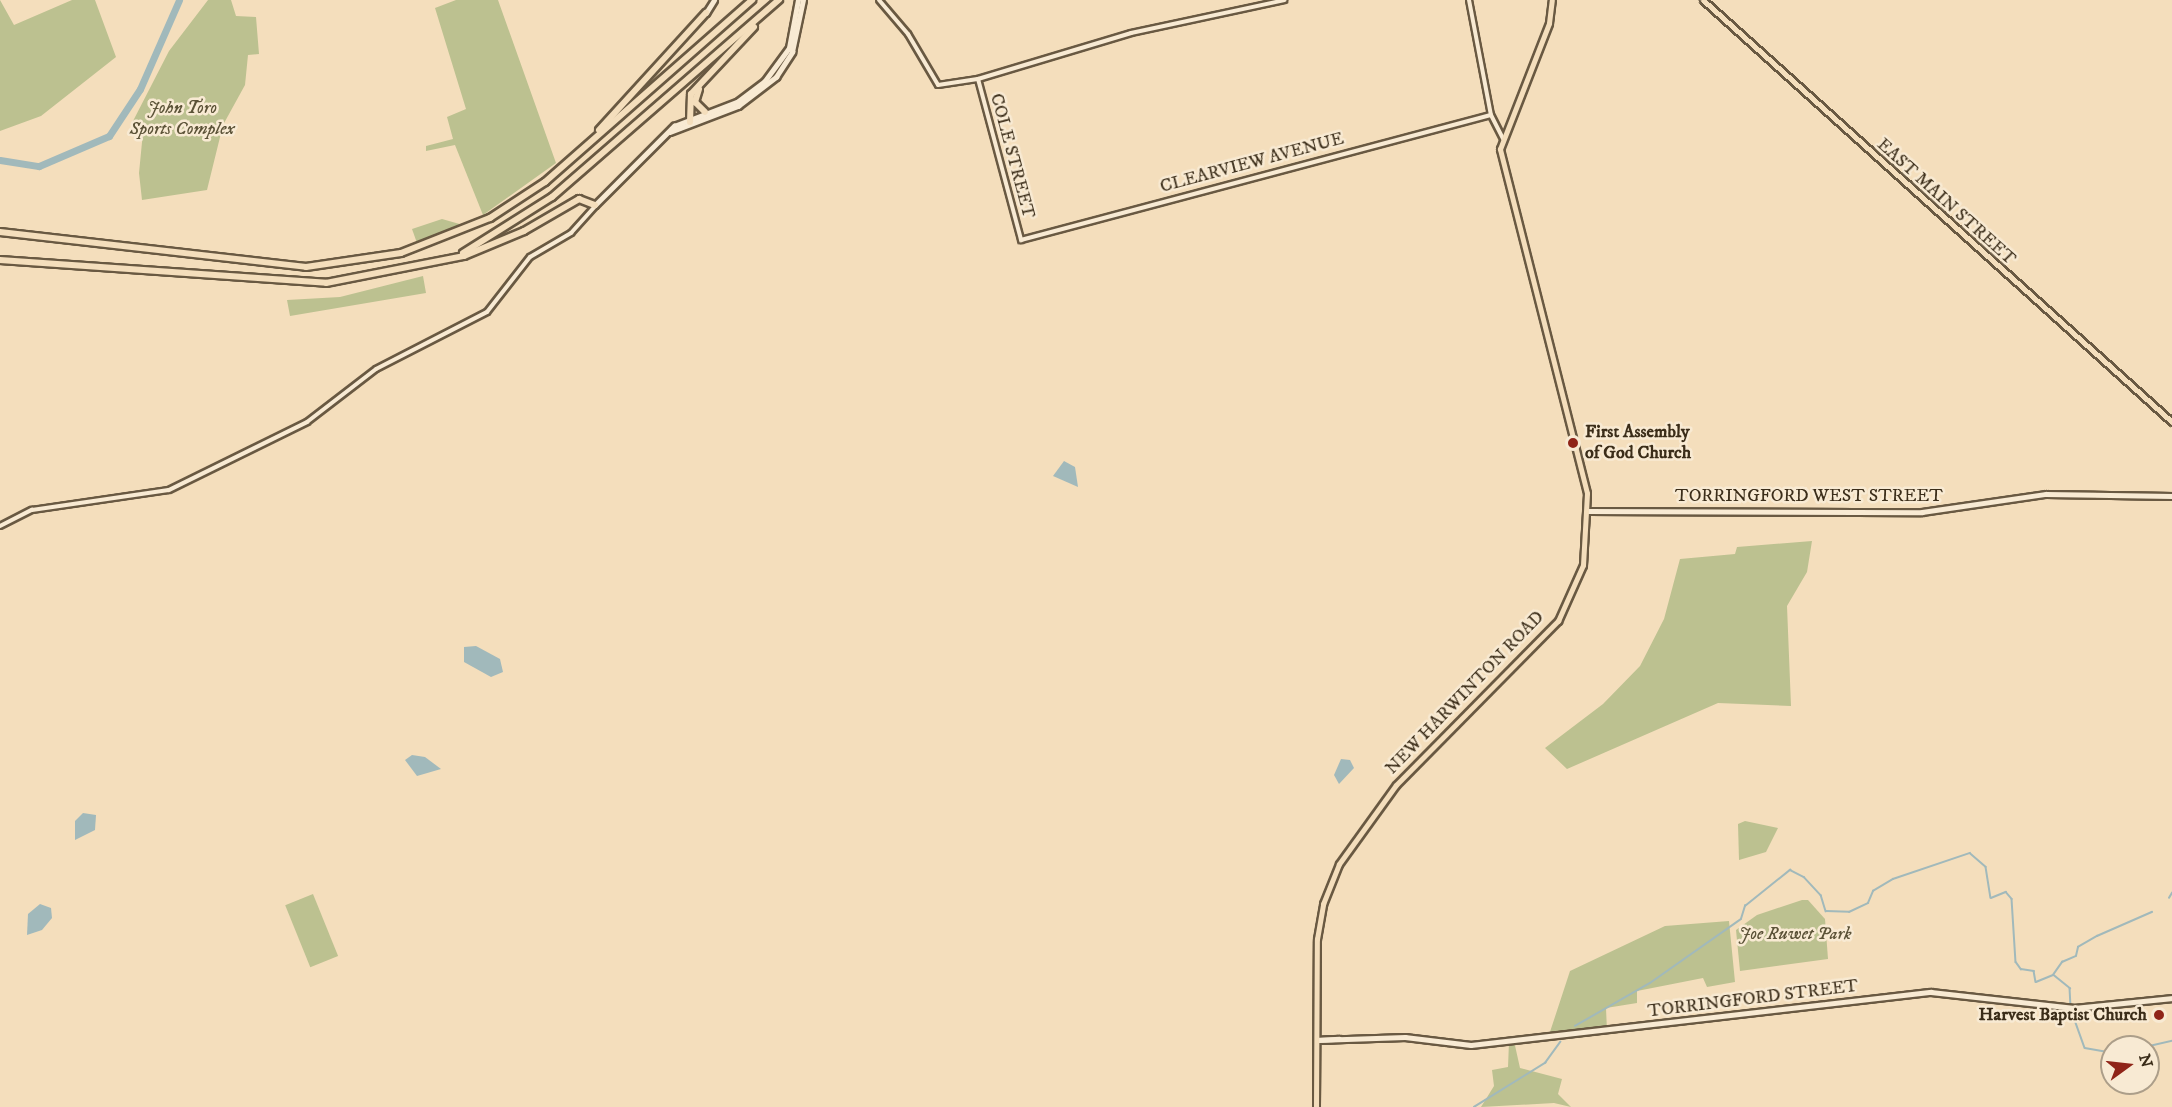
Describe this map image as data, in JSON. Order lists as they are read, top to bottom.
{
  "streets": {
    "main road": [
      "EAST MAIN STREET",
      "TORRINGFORD WEST STREET",
      "NEW HARWINTON ROAD",
      "TORRINGFORD STREET"
    ],
    "street": ["COLE STREET", "CLEARVIEW AVENUE"]
  },
  "crossings": [
    ["COLE STREET", "CLEARVIEW AVENUE"],
    ["TORRINGFORD WEST STREET", "NEW HARWINTON ROAD"],
    ["NEW HARWINTON ROAD", "TORRINGFORD STREET"]
  ],
  "parks": ["John Toro Sports Complex", "Joe Ruwet Park"],
  "places": ["First Assembly of God Church", "Harvest Baptist Church"],
  "north": "right"
}
